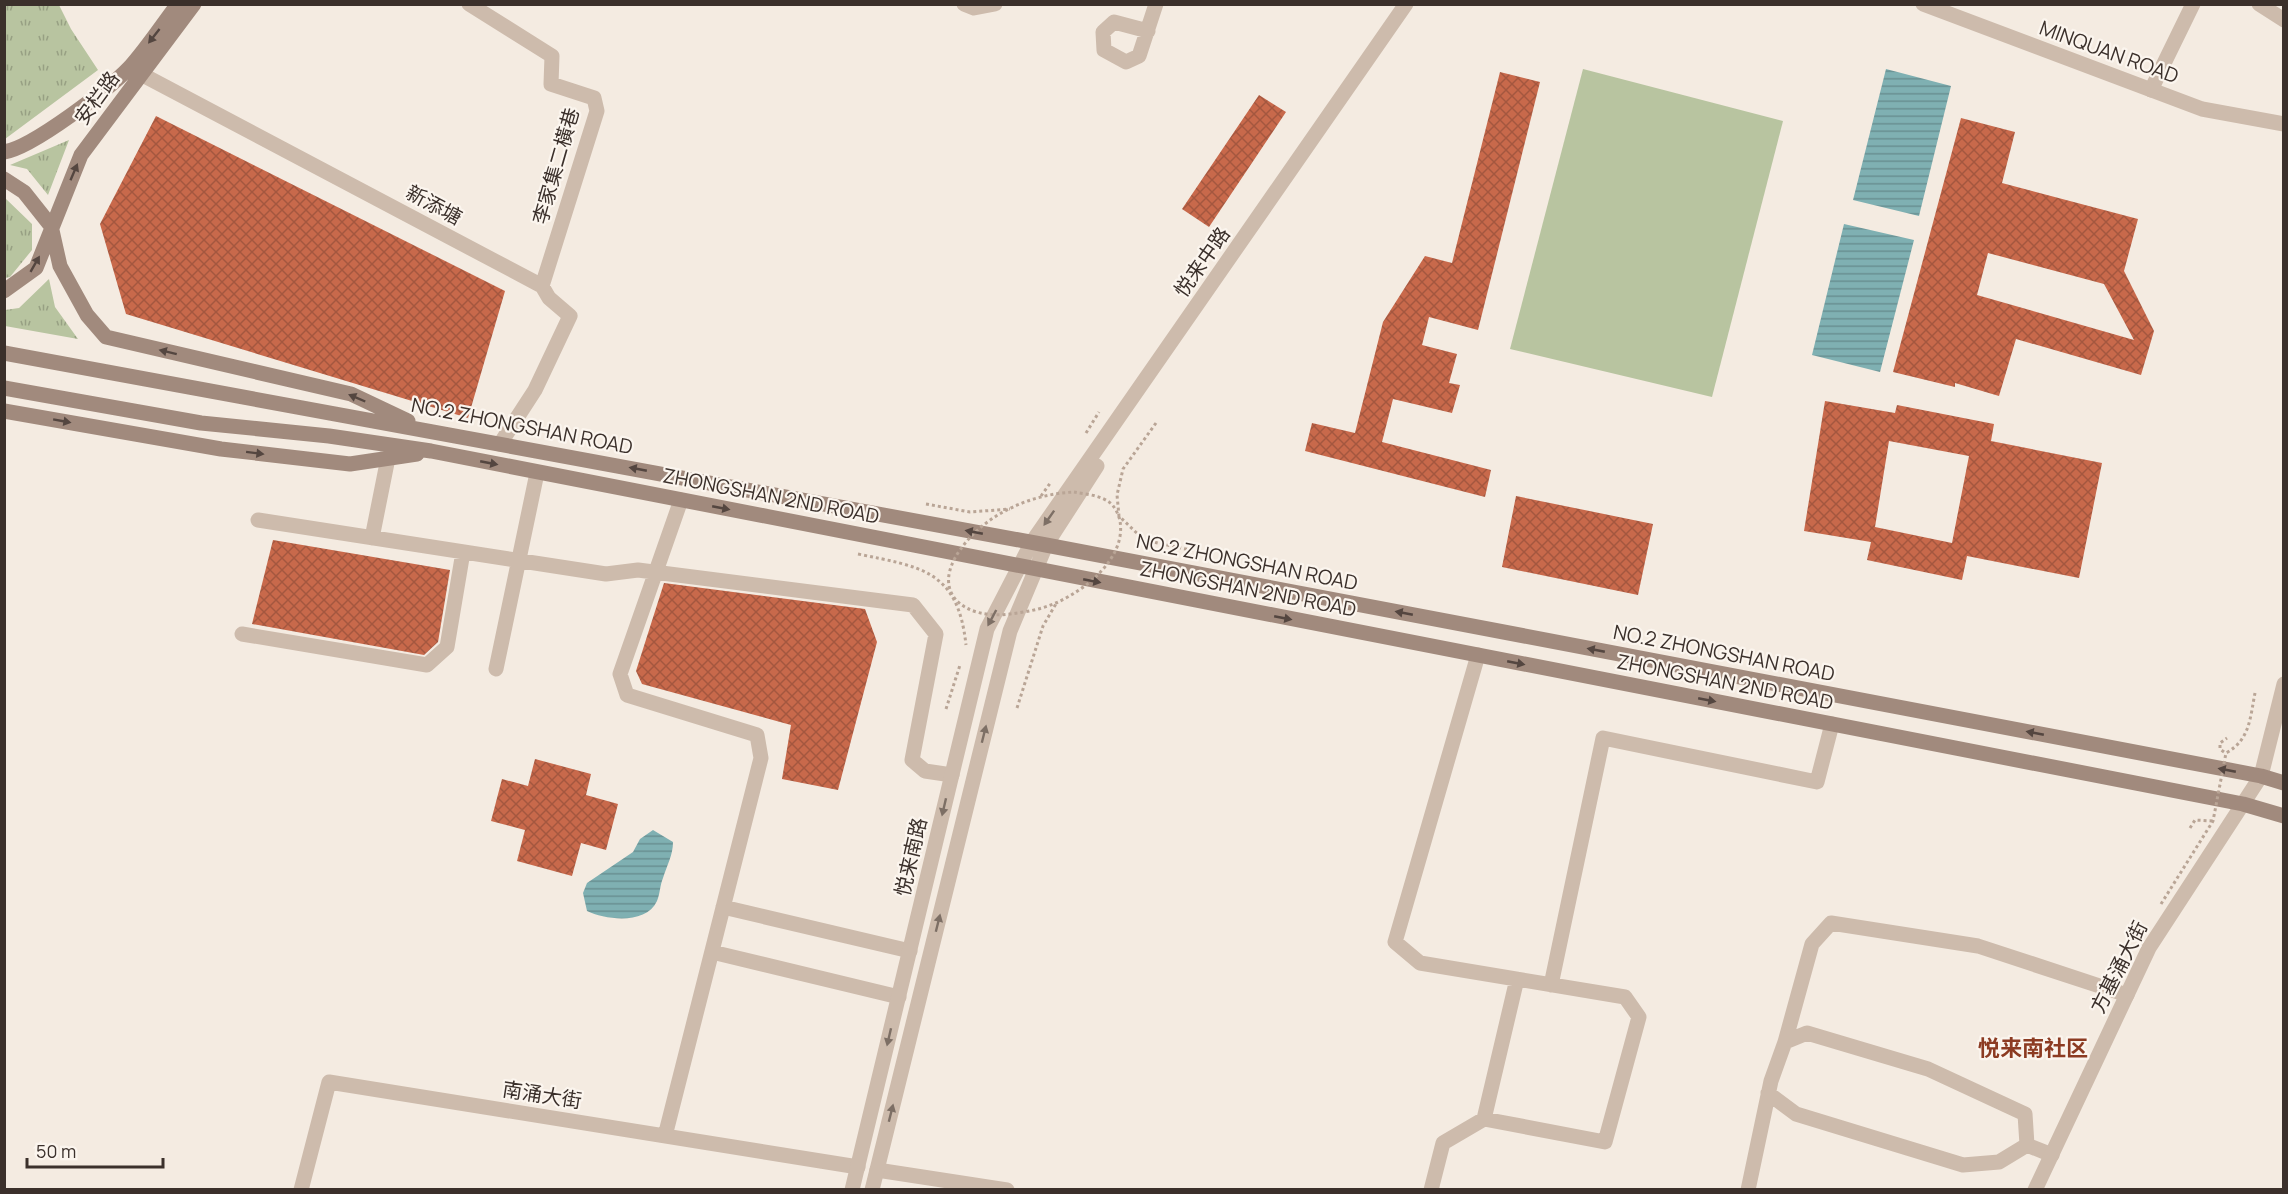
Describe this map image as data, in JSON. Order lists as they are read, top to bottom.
{
  "streets": {
    "main road": ["安栏路", "NO.2 ZHONGSHAN ROAD", "ZHONGSHAN 2ND ROAD"],
    "street": [
      "MINQUAN ROAD",
      "李家集二橫巷",
      "新添塘",
      "悦来中路",
      "悦来南路",
      "方基涌大街",
      "南涌大街"
    ]
  },
  "crossings": [
    ["安栏路", "新添塘"],
    ["李家集二橫巷", "新添塘"],
    ["新添塘", "NO.2 ZHONGSHAN ROAD"],
    ["悦来中路", "NO.2 ZHONGSHAN ROAD"],
    ["悦来中路", "悦来南路"],
    ["NO.2 ZHONGSHAN ROAD", "悦来南路"],
    ["NO.2 ZHONGSHAN ROAD", "方基涌大街"],
    ["ZHONGSHAN 2ND ROAD", "悦来南路"],
    ["ZHONGSHAN 2ND ROAD", "方基涌大街"],
    ["悦来南路", "南涌大街"]
  ],
  "one_way": ["NO.2 ZHONGSHAN ROAD", "ZHONGSHAN 2ND ROAD"],
  "districts": ["悦来南社区"],
  "scale_bar": "50 m"
}
